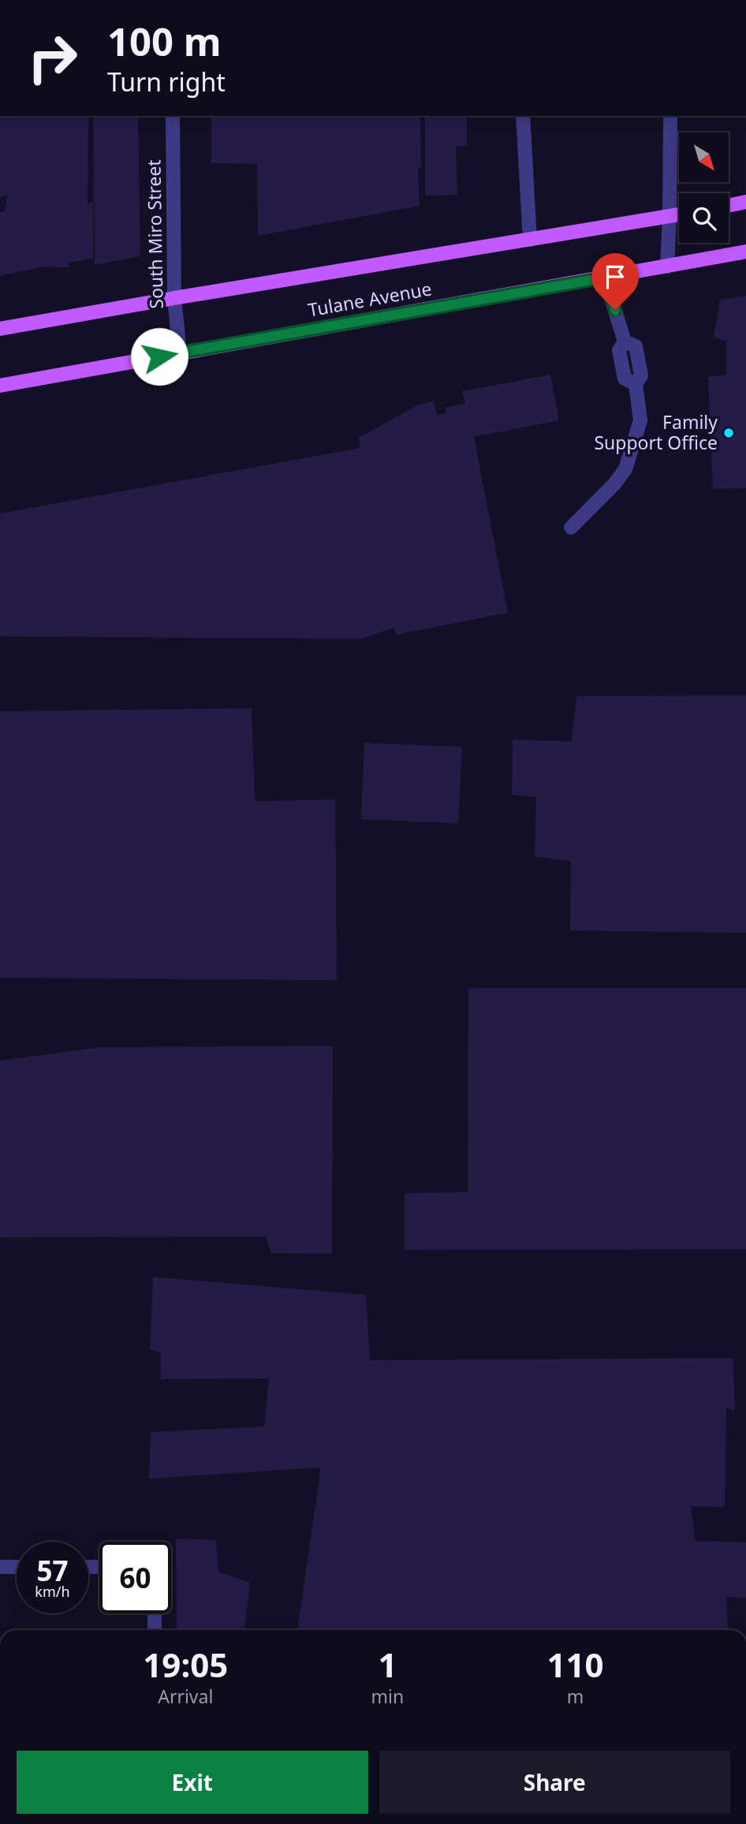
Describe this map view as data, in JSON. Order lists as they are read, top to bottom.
{
  "streets": {
    "main road": ["Tulane Avenue"],
    "street": ["South Miro Street"]
  },
  "crossings": [
    ["South Miro Street", "Tulane Avenue"]
  ],
  "places": ["Family Support Office"],
  "north": "bottom right",
  "page": {
    "turn": ["100 m", "Turn right"],
    "speed": "57 km/h",
    "limit": "60",
    "eta": [
      "19:05",
      "Arrival",
      "1",
      "min",
      "110",
      "m"
    ],
    "buttons": ["Exit", "Share"]
  }
}
